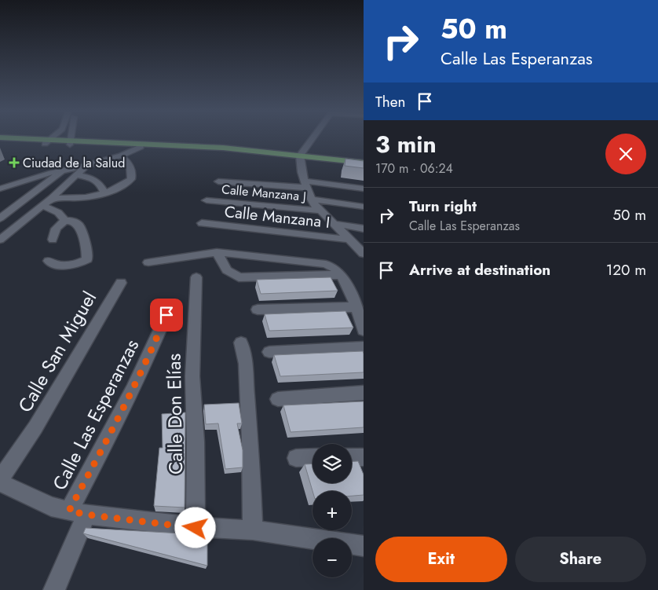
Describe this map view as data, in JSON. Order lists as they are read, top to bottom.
{
  "streets": {
    "street": [
      "Calle Manzana J",
      "Calle Manzana I",
      "Calle San Miguel",
      "Calle Don Elías",
      "Calle Las Esperanzas"
    ]
  },
  "places": {
    "health": ["Ciudad de la Salud"]
  },
  "page": {
    "turn": ["50 m", "Calle Las Esperanzas"],
    "then": "Then",
    "heading": ["3 min", "170 m · 06:24"],
    "list": [
      {
        "name": "Turn right",
        "note": "Calle Las Esperanzas",
        "value": "50 m"
      },
      {
        "name": "Arrive at destination",
        "value": "120 m"
      }
    ],
    "map_buttons": ["+", "−"],
    "buttons": ["Exit", "Share"]
  }
}
